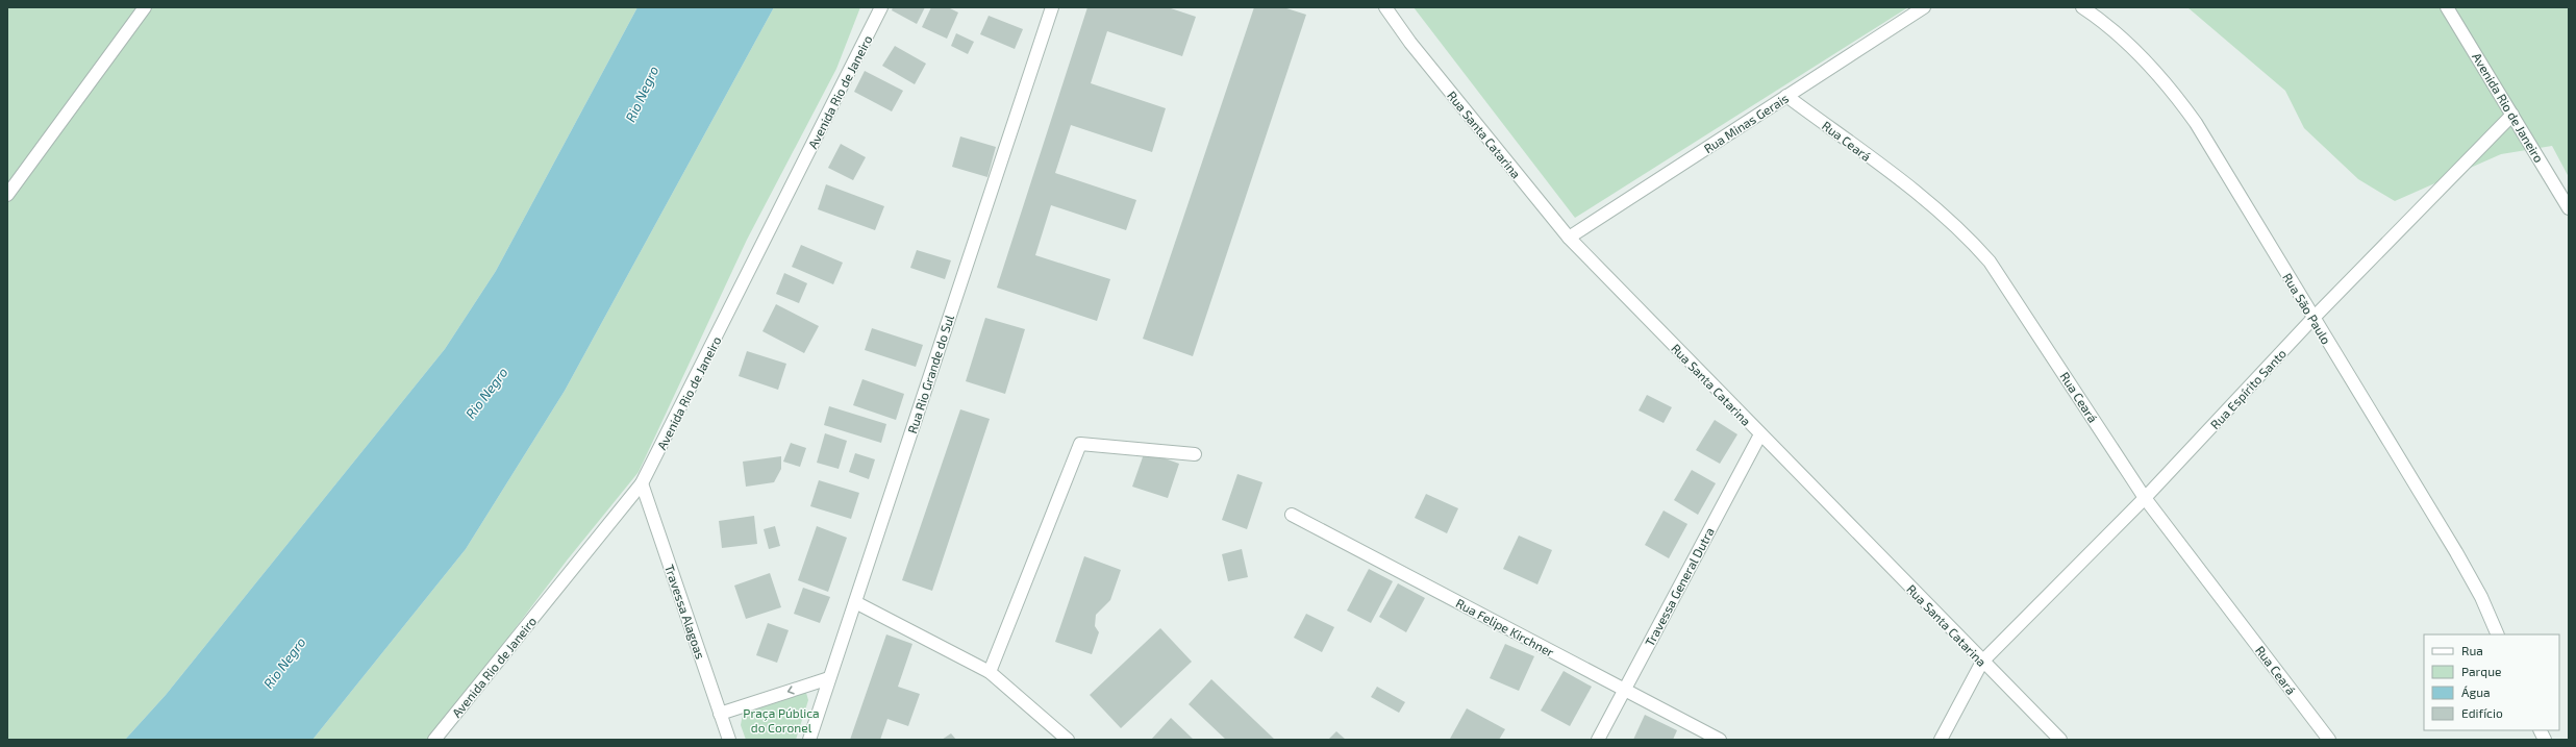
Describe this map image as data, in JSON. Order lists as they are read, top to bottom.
{
  "streets": {
    "street": [
      "Avenida Rio de Janeiro",
      "Rua Minas Gerais",
      "Rua Santa Catarina",
      "Rua Ceará",
      "Rua São Paulo",
      "Rua Rio Grande do Sul",
      "Rua Espírito Santo",
      "Travessa General Dutra",
      "Travessa Alagoas",
      "Rua Felipe Kirchner"
    ]
  },
  "crossings": [
    ["Avenida Rio de Janeiro", "Rua Espírito Santo"],
    ["Avenida Rio de Janeiro", "Travessa Alagoas"],
    ["Rua Minas Gerais", "Rua Santa Catarina"],
    ["Rua Minas Gerais", "Rua Ceará"],
    ["Rua Santa Catarina", "Rua Espírito Santo"],
    ["Rua Santa Catarina", "Travessa General Dutra"],
    ["Rua Ceará", "Rua Espírito Santo"],
    ["Rua São Paulo", "Rua Espírito Santo"],
    ["Travessa General Dutra", "Rua Felipe Kirchner"]
  ],
  "water": ["Rio Negro"],
  "parks": ["Praça Pública do Coronel"],
  "legend": [
    "Rua",
    "Parque",
    "Água",
    "Edifício"
  ]
}
